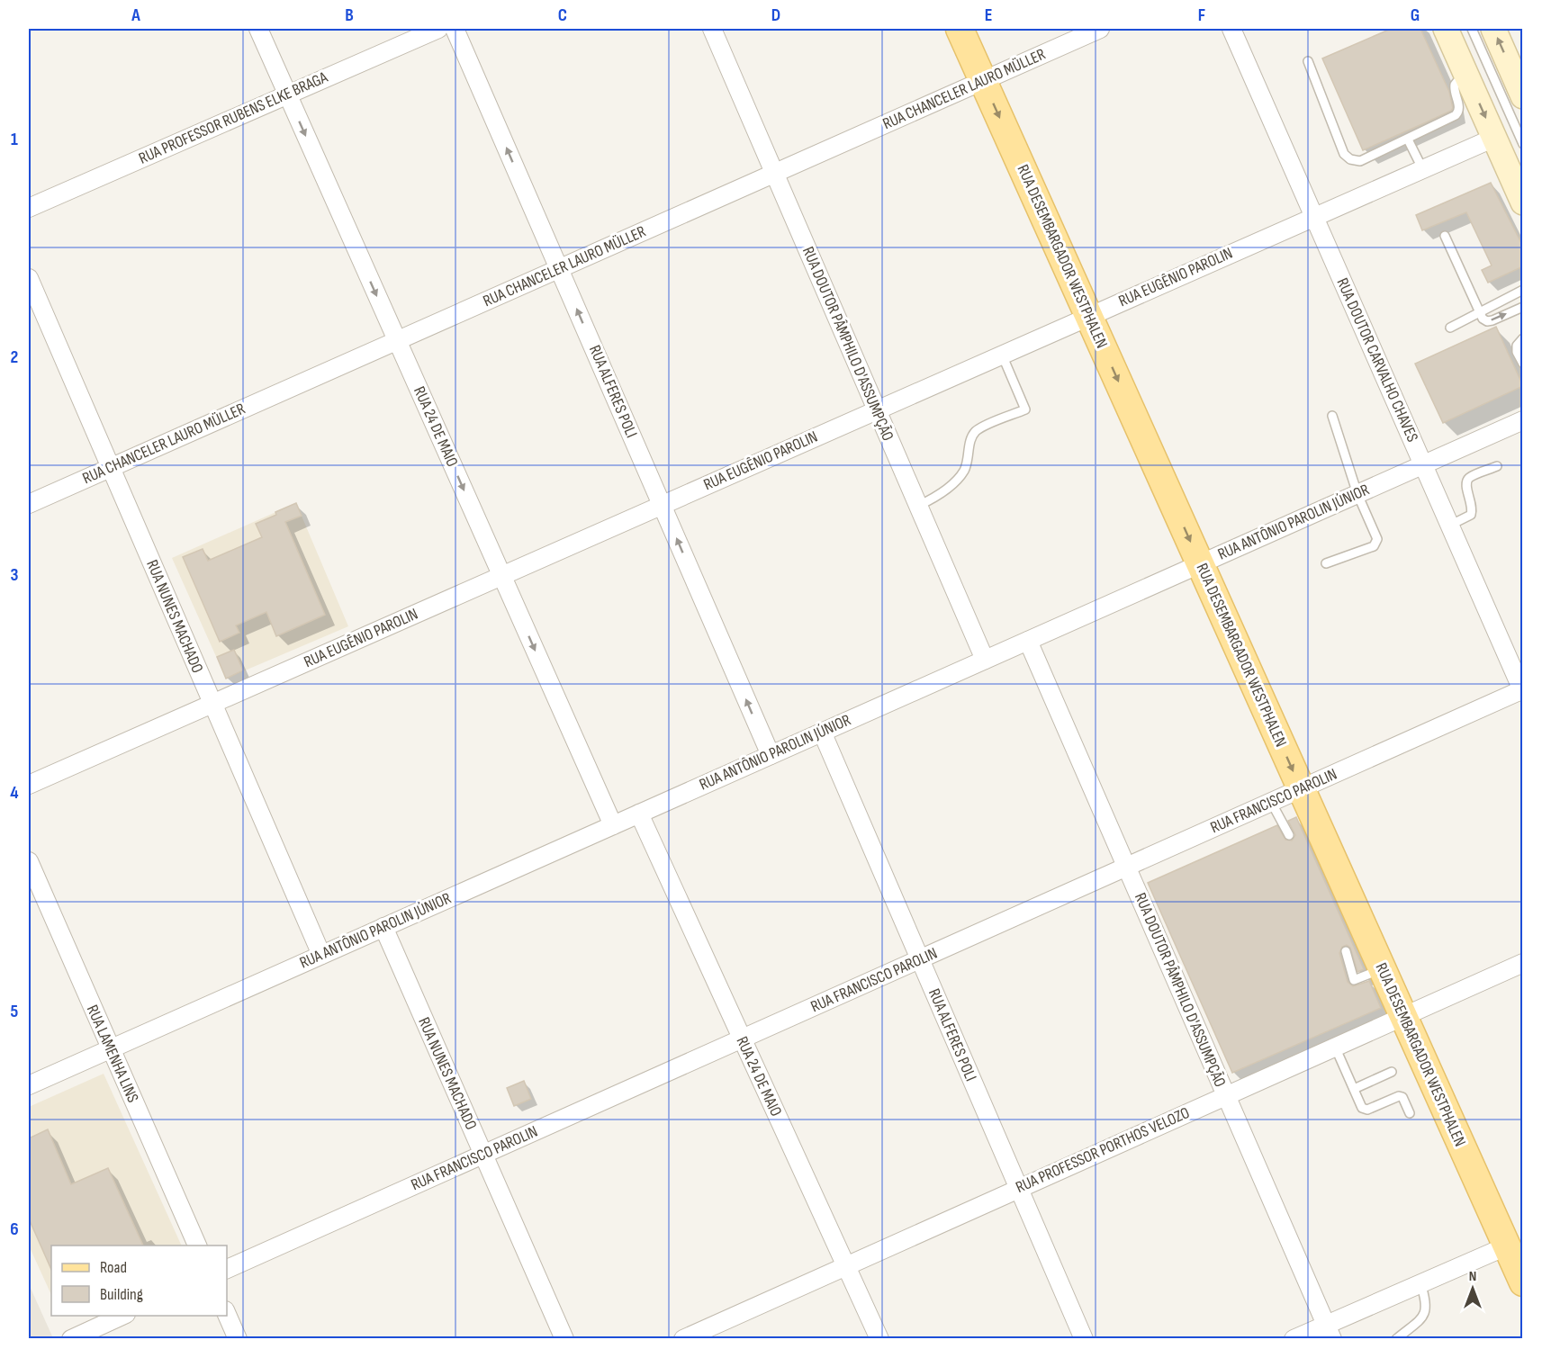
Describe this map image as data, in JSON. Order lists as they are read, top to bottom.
{
  "streets": {
    "main road": ["RUA DESEMBARGADOR WESTPHALEN"],
    "street": [
      "RUA CHANCELER LAURO MÜLLER",
      "RUA PROFESSOR RUBENS ELKE BRAGA",
      "RUA EUGÊNIO PAROLIN",
      "RUA DOUTOR PÂMPHILO D'ASSUMPÇÃO",
      "RUA DOUTOR CARVALHO CHAVES",
      "RUA ALFERES POLI",
      "RUA 24 DE MAIO",
      "RUA ANTÔNIO PAROLIN JÚNIOR",
      "RUA NUNES MACHADO",
      "RUA FRANCISCO PAROLIN",
      "RUA LAMENHA LINS",
      "RUA PROFESSOR PORTHOS VELOZO"
    ]
  },
  "crossings": [
    ["RUA CHANCELER LAURO MÜLLER", "RUA DESEMBARGADOR WESTPHALEN"],
    ["RUA CHANCELER LAURO MÜLLER", "RUA DOUTOR PÂMPHILO D'ASSUMPÇÃO"],
    ["RUA CHANCELER LAURO MÜLLER", "RUA ALFERES POLI"],
    ["RUA CHANCELER LAURO MÜLLER", "RUA 24 DE MAIO"],
    ["RUA CHANCELER LAURO MÜLLER", "RUA NUNES MACHADO"],
    ["RUA PROFESSOR RUBENS ELKE BRAGA", "RUA 24 DE MAIO"],
    ["RUA DESEMBARGADOR WESTPHALEN", "RUA EUGÊNIO PAROLIN"],
    ["RUA DESEMBARGADOR WESTPHALEN", "RUA ANTÔNIO PAROLIN JÚNIOR"],
    ["RUA DESEMBARGADOR WESTPHALEN", "RUA FRANCISCO PAROLIN"],
    ["RUA DESEMBARGADOR WESTPHALEN", "RUA PROFESSOR PORTHOS VELOZO"],
    ["RUA EUGÊNIO PAROLIN", "RUA DOUTOR PÂMPHILO D'ASSUMPÇÃO"],
    ["RUA EUGÊNIO PAROLIN", "RUA DOUTOR CARVALHO CHAVES"],
    ["RUA EUGÊNIO PAROLIN", "RUA ALFERES POLI"],
    ["RUA EUGÊNIO PAROLIN", "RUA 24 DE MAIO"],
    ["RUA EUGÊNIO PAROLIN", "RUA NUNES MACHADO"],
    ["RUA DOUTOR PÂMPHILO D'ASSUMPÇÃO", "RUA ANTÔNIO PAROLIN JÚNIOR"],
    ["RUA DOUTOR PÂMPHILO D'ASSUMPÇÃO", "RUA FRANCISCO PAROLIN"],
    ["RUA DOUTOR PÂMPHILO D'ASSUMPÇÃO", "RUA PROFESSOR PORTHOS VELOZO"],
    ["RUA DOUTOR CARVALHO CHAVES", "RUA ANTÔNIO PAROLIN JÚNIOR"],
    ["RUA DOUTOR CARVALHO CHAVES", "RUA FRANCISCO PAROLIN"],
    ["RUA ALFERES POLI", "RUA ANTÔNIO PAROLIN JÚNIOR"],
    ["RUA ALFERES POLI", "RUA FRANCISCO PAROLIN"],
    ["RUA ALFERES POLI", "RUA PROFESSOR PORTHOS VELOZO"],
    ["RUA 24 DE MAIO", "RUA ANTÔNIO PAROLIN JÚNIOR"],
    ["RUA 24 DE MAIO", "RUA FRANCISCO PAROLIN"],
    ["RUA 24 DE MAIO", "RUA PROFESSOR PORTHOS VELOZO"],
    ["RUA ANTÔNIO PAROLIN JÚNIOR", "RUA NUNES MACHADO"],
    ["RUA ANTÔNIO PAROLIN JÚNIOR", "RUA LAMENHA LINS"],
    ["RUA NUNES MACHADO", "RUA FRANCISCO PAROLIN"]
  ],
  "one_way": ["RUA DESEMBARGADOR WESTPHALEN", "RUA ALFERES POLI", "RUA 24 DE MAIO"],
  "legend": ["Road", "Building"],
  "north": "top",
  "grid": {
    "columns": [
      "A",
      "B",
      "C",
      "D",
      "E",
      "F",
      "G"
    ],
    "rows": [
      "1",
      "2",
      "3",
      "4",
      "5",
      "6"
    ]
  }
}
